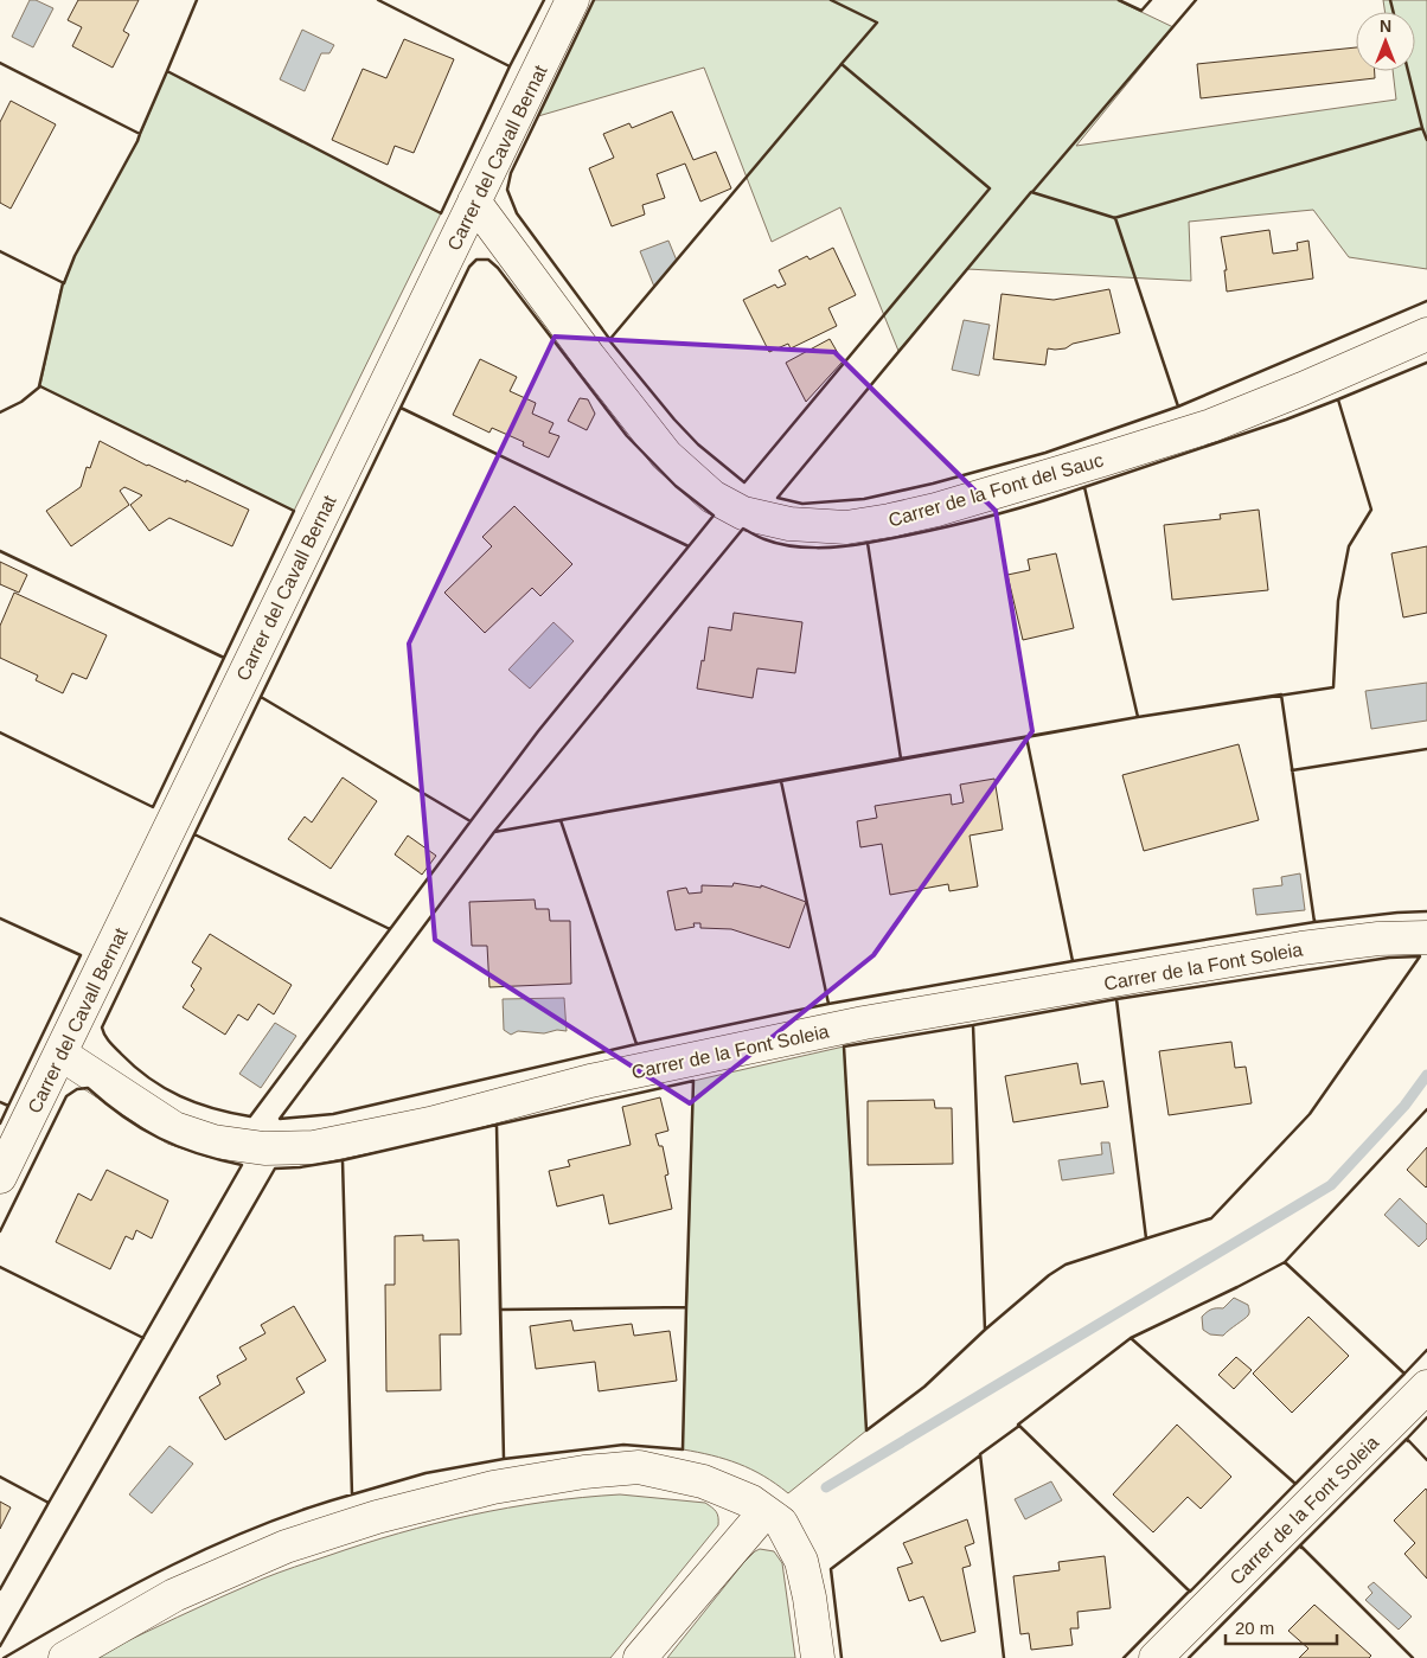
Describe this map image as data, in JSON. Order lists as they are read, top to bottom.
{
  "streets": {
    "street": ["Carrer del Cavall Bernat", "Carrer de la Font del Sauc", "Carrer de la Font Soleia"]
  },
  "crossings": [
    ["Carrer del Cavall Bernat", "Carrer de la Font del Sauc"],
    ["Carrer del Cavall Bernat", "Carrer de la Font Soleia"]
  ],
  "scale_bar": "20 m",
  "north": "top"
}
